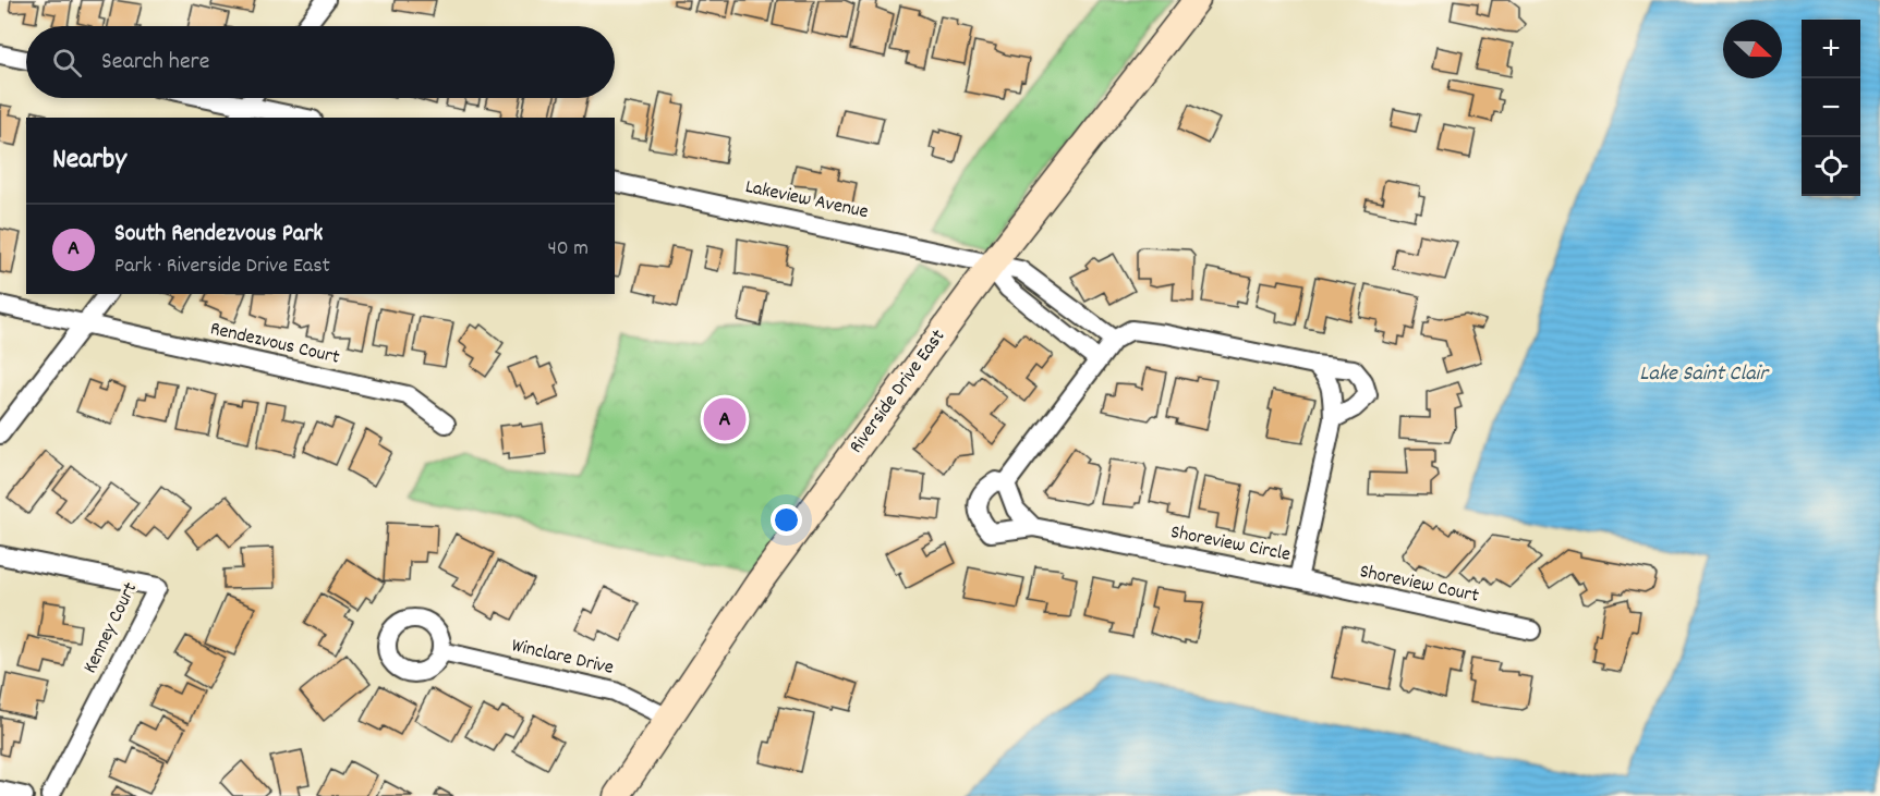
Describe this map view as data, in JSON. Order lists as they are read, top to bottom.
{
  "streets": {
    "main road": ["Riverside Drive East"],
    "street": [
      "Lakeview Avenue",
      "Rendezvous Court",
      "Shoreview Circle",
      "Shoreview Court",
      "Kenney Court",
      "Winclare Drive"
    ]
  },
  "crossings": [
    ["Lakeview Avenue", "Riverside Drive East"],
    ["Riverside Drive East", "Winclare Drive"],
    ["Shoreview Circle", "Shoreview Court"]
  ],
  "water": ["Lake Saint Clair"],
  "north": "right",
  "page": {
    "map_buttons": ["+", "−"],
    "search": "Search here",
    "heading": "Nearby",
    "list": [
      {
        "mark": "A",
        "name": "South Rendezvous Park",
        "note": "Park · Riverside Drive East",
        "value": "40 m"
      }
    ],
    "pins": "A"
  }
}
